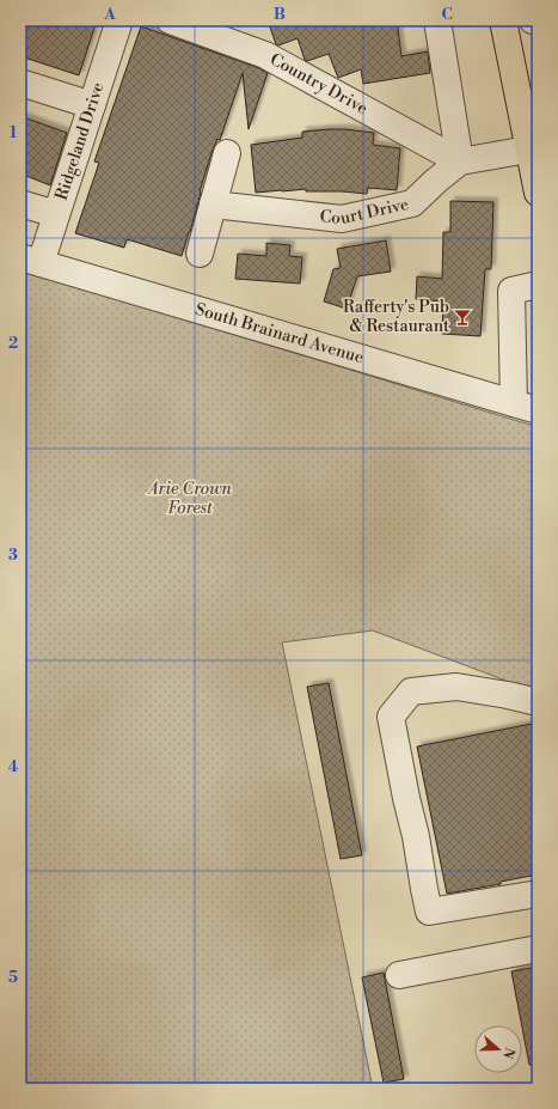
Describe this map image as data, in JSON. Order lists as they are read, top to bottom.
{
  "streets": {
    "street": [
      "Country Drive",
      "Ridgeland Drive",
      "Court Drive",
      "South Brainard Avenue"
    ]
  },
  "crossings": [
    ["Country Drive", "Court Drive"],
    ["Ridgeland Drive", "South Brainard Avenue"]
  ],
  "parks": ["Arie Crown Forest"],
  "places": {
    "bar": ["Rafferty's Pub & Restaurant"]
  },
  "north": "right",
  "grid": {
    "columns": ["A", "B", "C"],
    "rows": [
      "1",
      "2",
      "3",
      "4",
      "5"
    ]
  }
}
